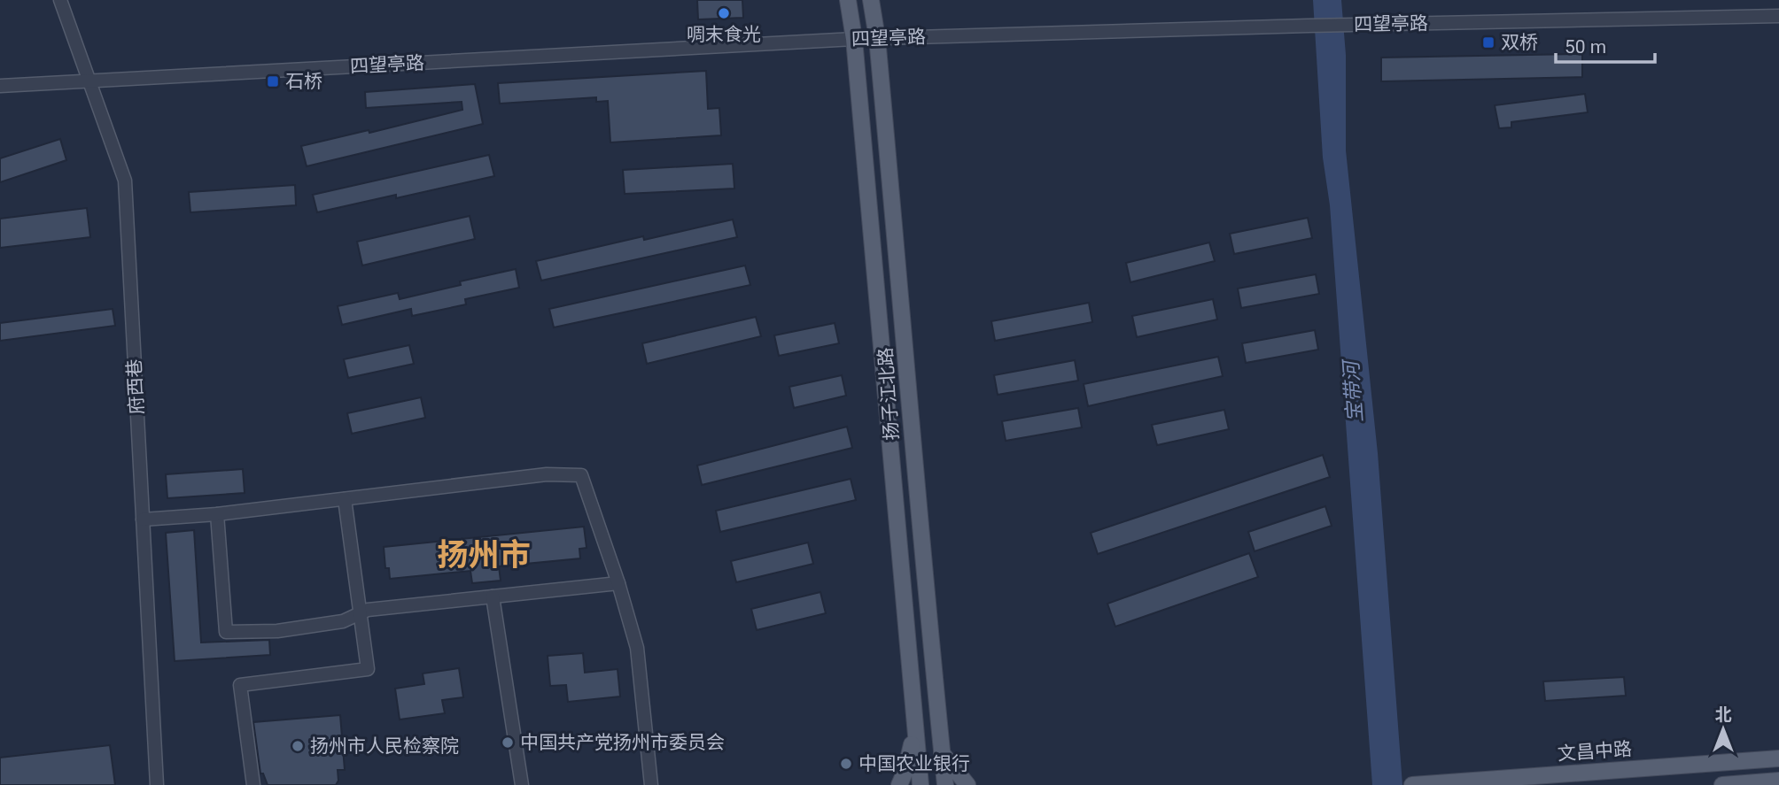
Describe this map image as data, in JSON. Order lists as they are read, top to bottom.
{
  "streets": {
    "main road": ["扬子江北路", "文昌中路"],
    "street": ["四望亭路", "府西巷"]
  },
  "crossings": [
    ["四望亭路", "府西巷"],
    ["四望亭路", "扬子江北路"]
  ],
  "districts": ["扬州市"],
  "water": ["宝带河"],
  "places": {
    "other": [
      "啁末食光",
      "中国共产党扬州市委员会",
      "扬州市人民检察院",
      "中国农业银行"
    ],
    "transit": ["双桥", "石桥"]
  },
  "scale_bar": "50 m",
  "north": "top"
}
